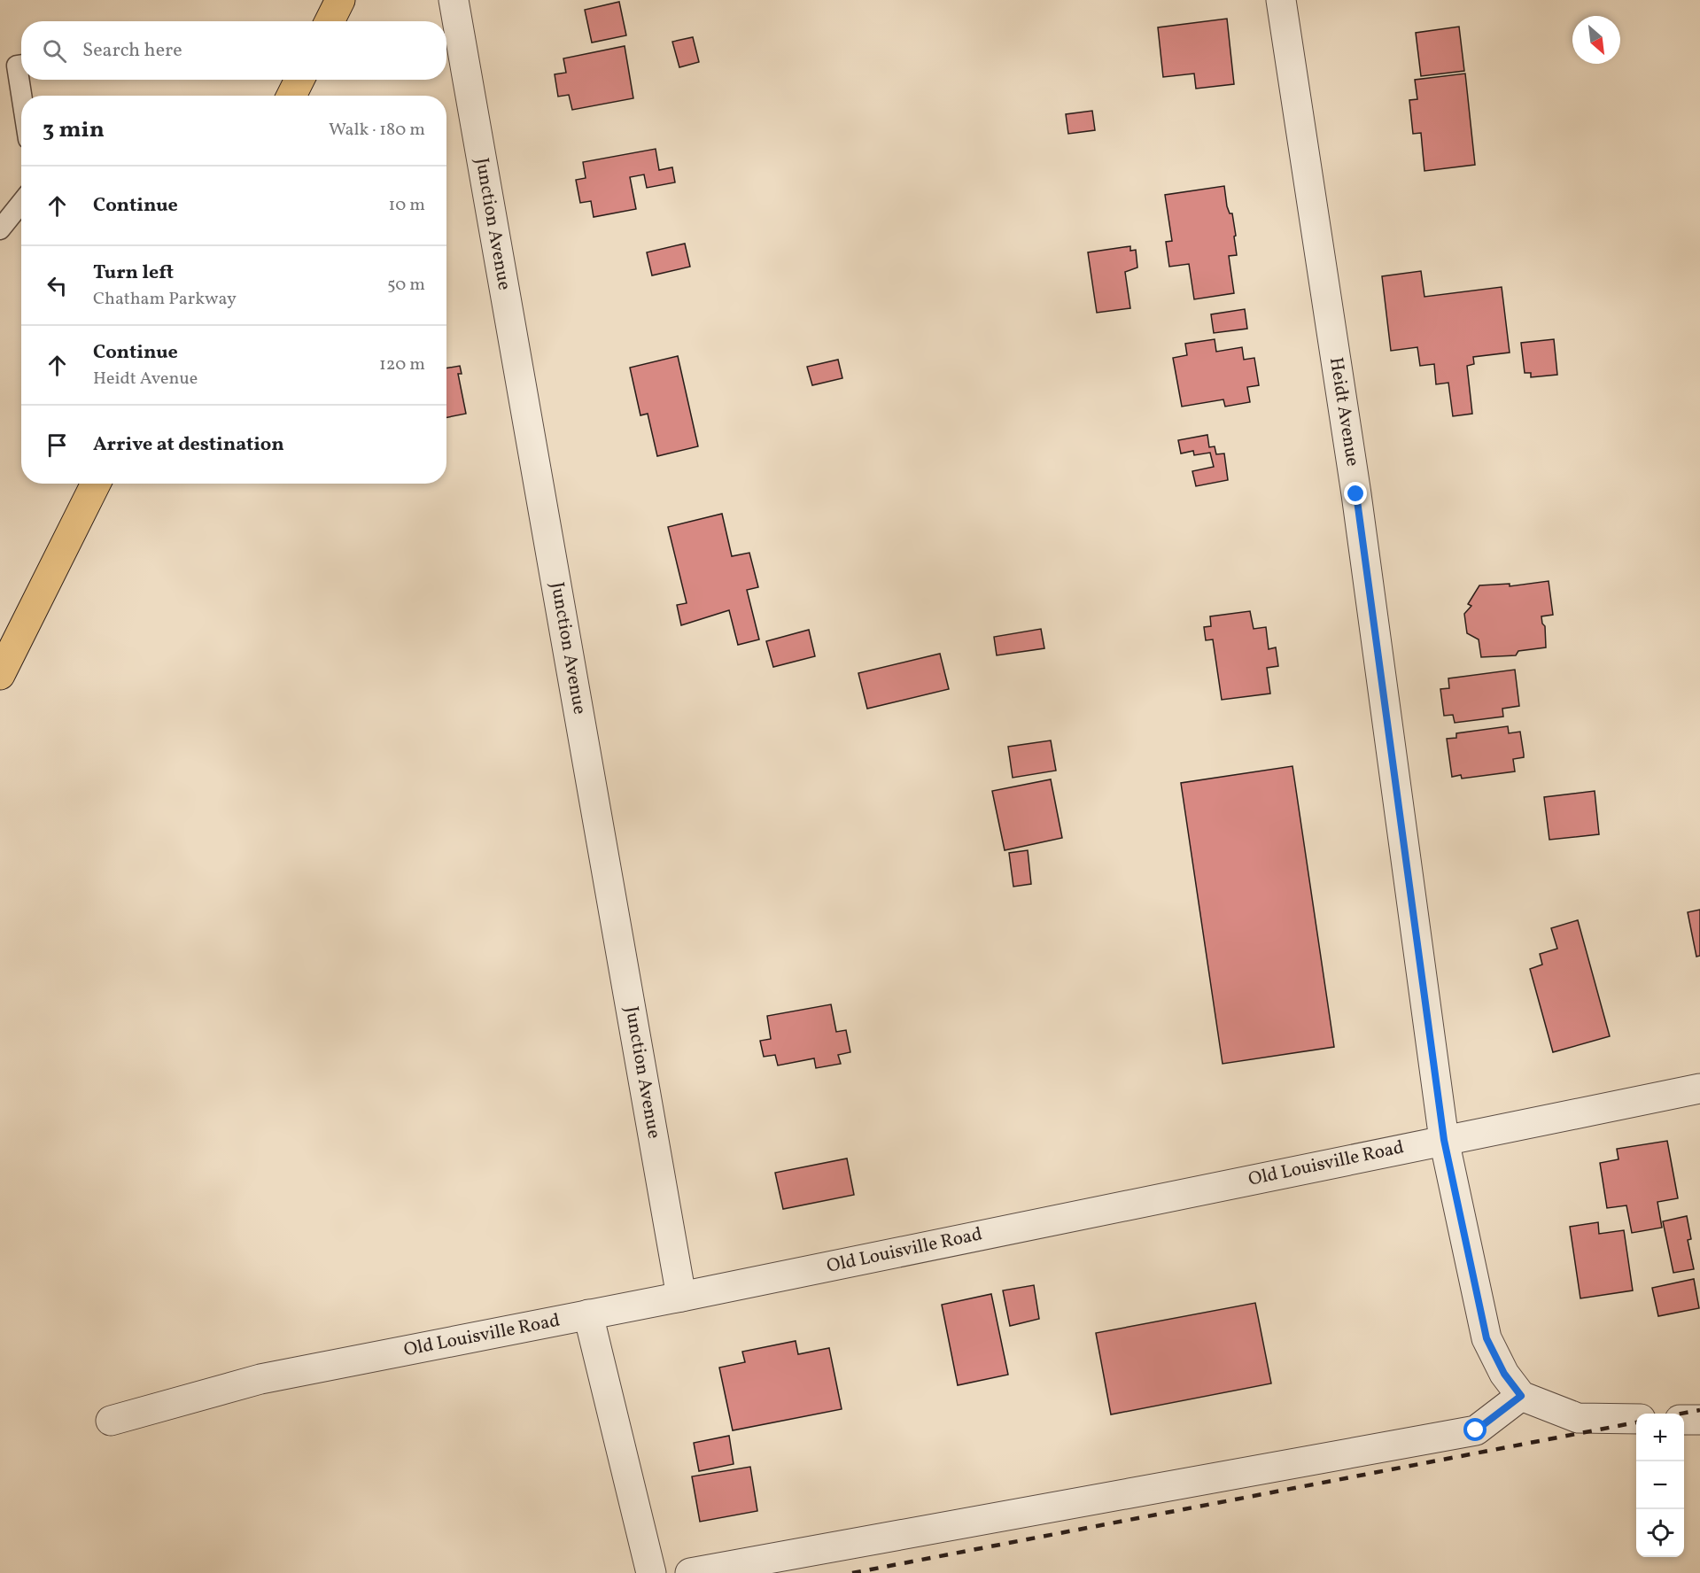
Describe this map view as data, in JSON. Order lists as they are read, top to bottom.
{
  "streets": {
    "street": ["Junction Avenue", "Heidt Avenue", "Old Louisville Road"]
  },
  "crossings": [
    ["Junction Avenue", "Old Louisville Road"],
    ["Heidt Avenue", "Old Louisville Road"]
  ],
  "north": "bottom right",
  "page": {
    "search": "Search here",
    "heading": ["3 min", "Walk · 180 m"],
    "list": [
      ["Continue", "10 m"],
      ["Turn left", "Chatham Parkway", "50 m"],
      ["Continue", "Heidt Avenue", "120 m"],
      "Arrive at destination"
    ],
    "map_buttons": ["+", "−"]
  }
}
